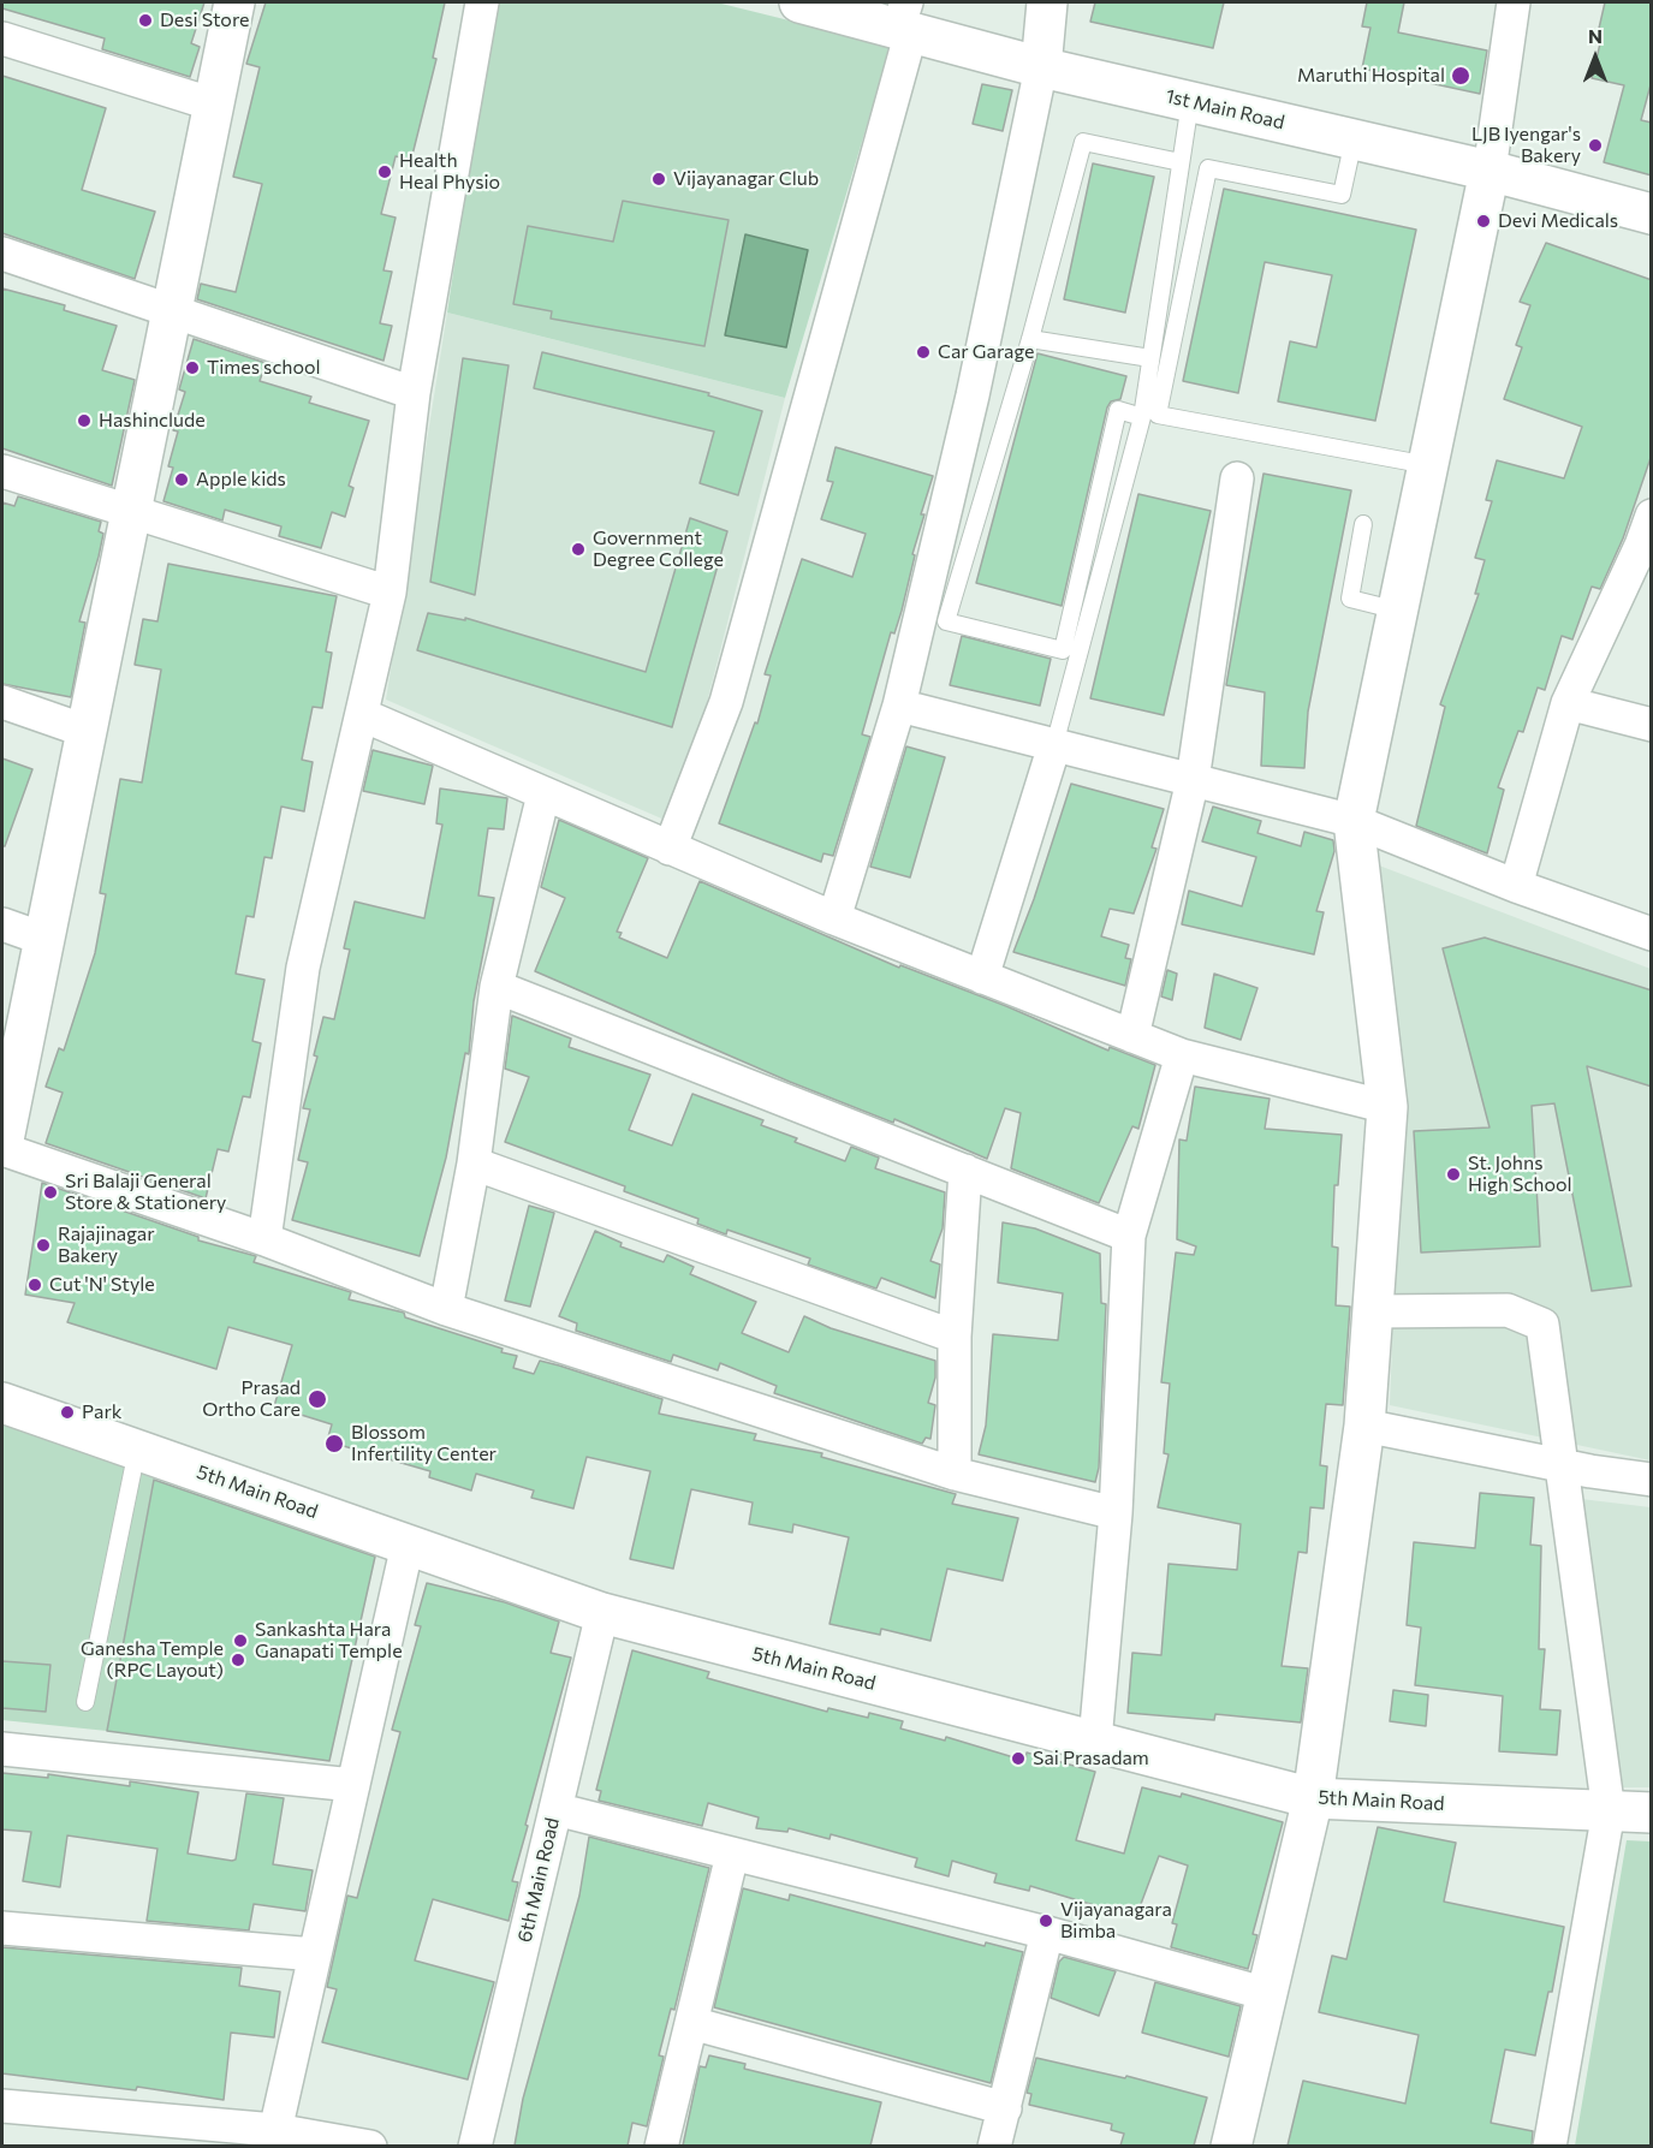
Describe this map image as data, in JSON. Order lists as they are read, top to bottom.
{
  "streets": {
    "street": ["1st Main Road", "5th Main Road", "6th Main Road"]
  },
  "crossings": [
    ["5th Main Road", "6th Main Road"]
  ],
  "places": [
    "Desi Store",
    "Maruthi Hospital",
    "LJB Iyengar's Bakery",
    "Health Heal Physio",
    "Vijayanagar Club",
    "Devi Medicals",
    "Car Garage",
    "Times school",
    "Hashinclude",
    "Apple kids",
    "Government Degree College",
    "St. Johns High School",
    "Sri Balaji General Store & Stationery",
    "Rajajinagar Bakery",
    "Cut 'N' Style",
    "Prasad Ortho Care",
    "Park",
    "Blossom Infertility Center",
    "Sankashta Hara Ganapati Temple",
    "Ganesha Temple (RPC Layout)",
    "Sai Prasadam",
    "Vijayanagara Bimba"
  ],
  "north": "top"
}
